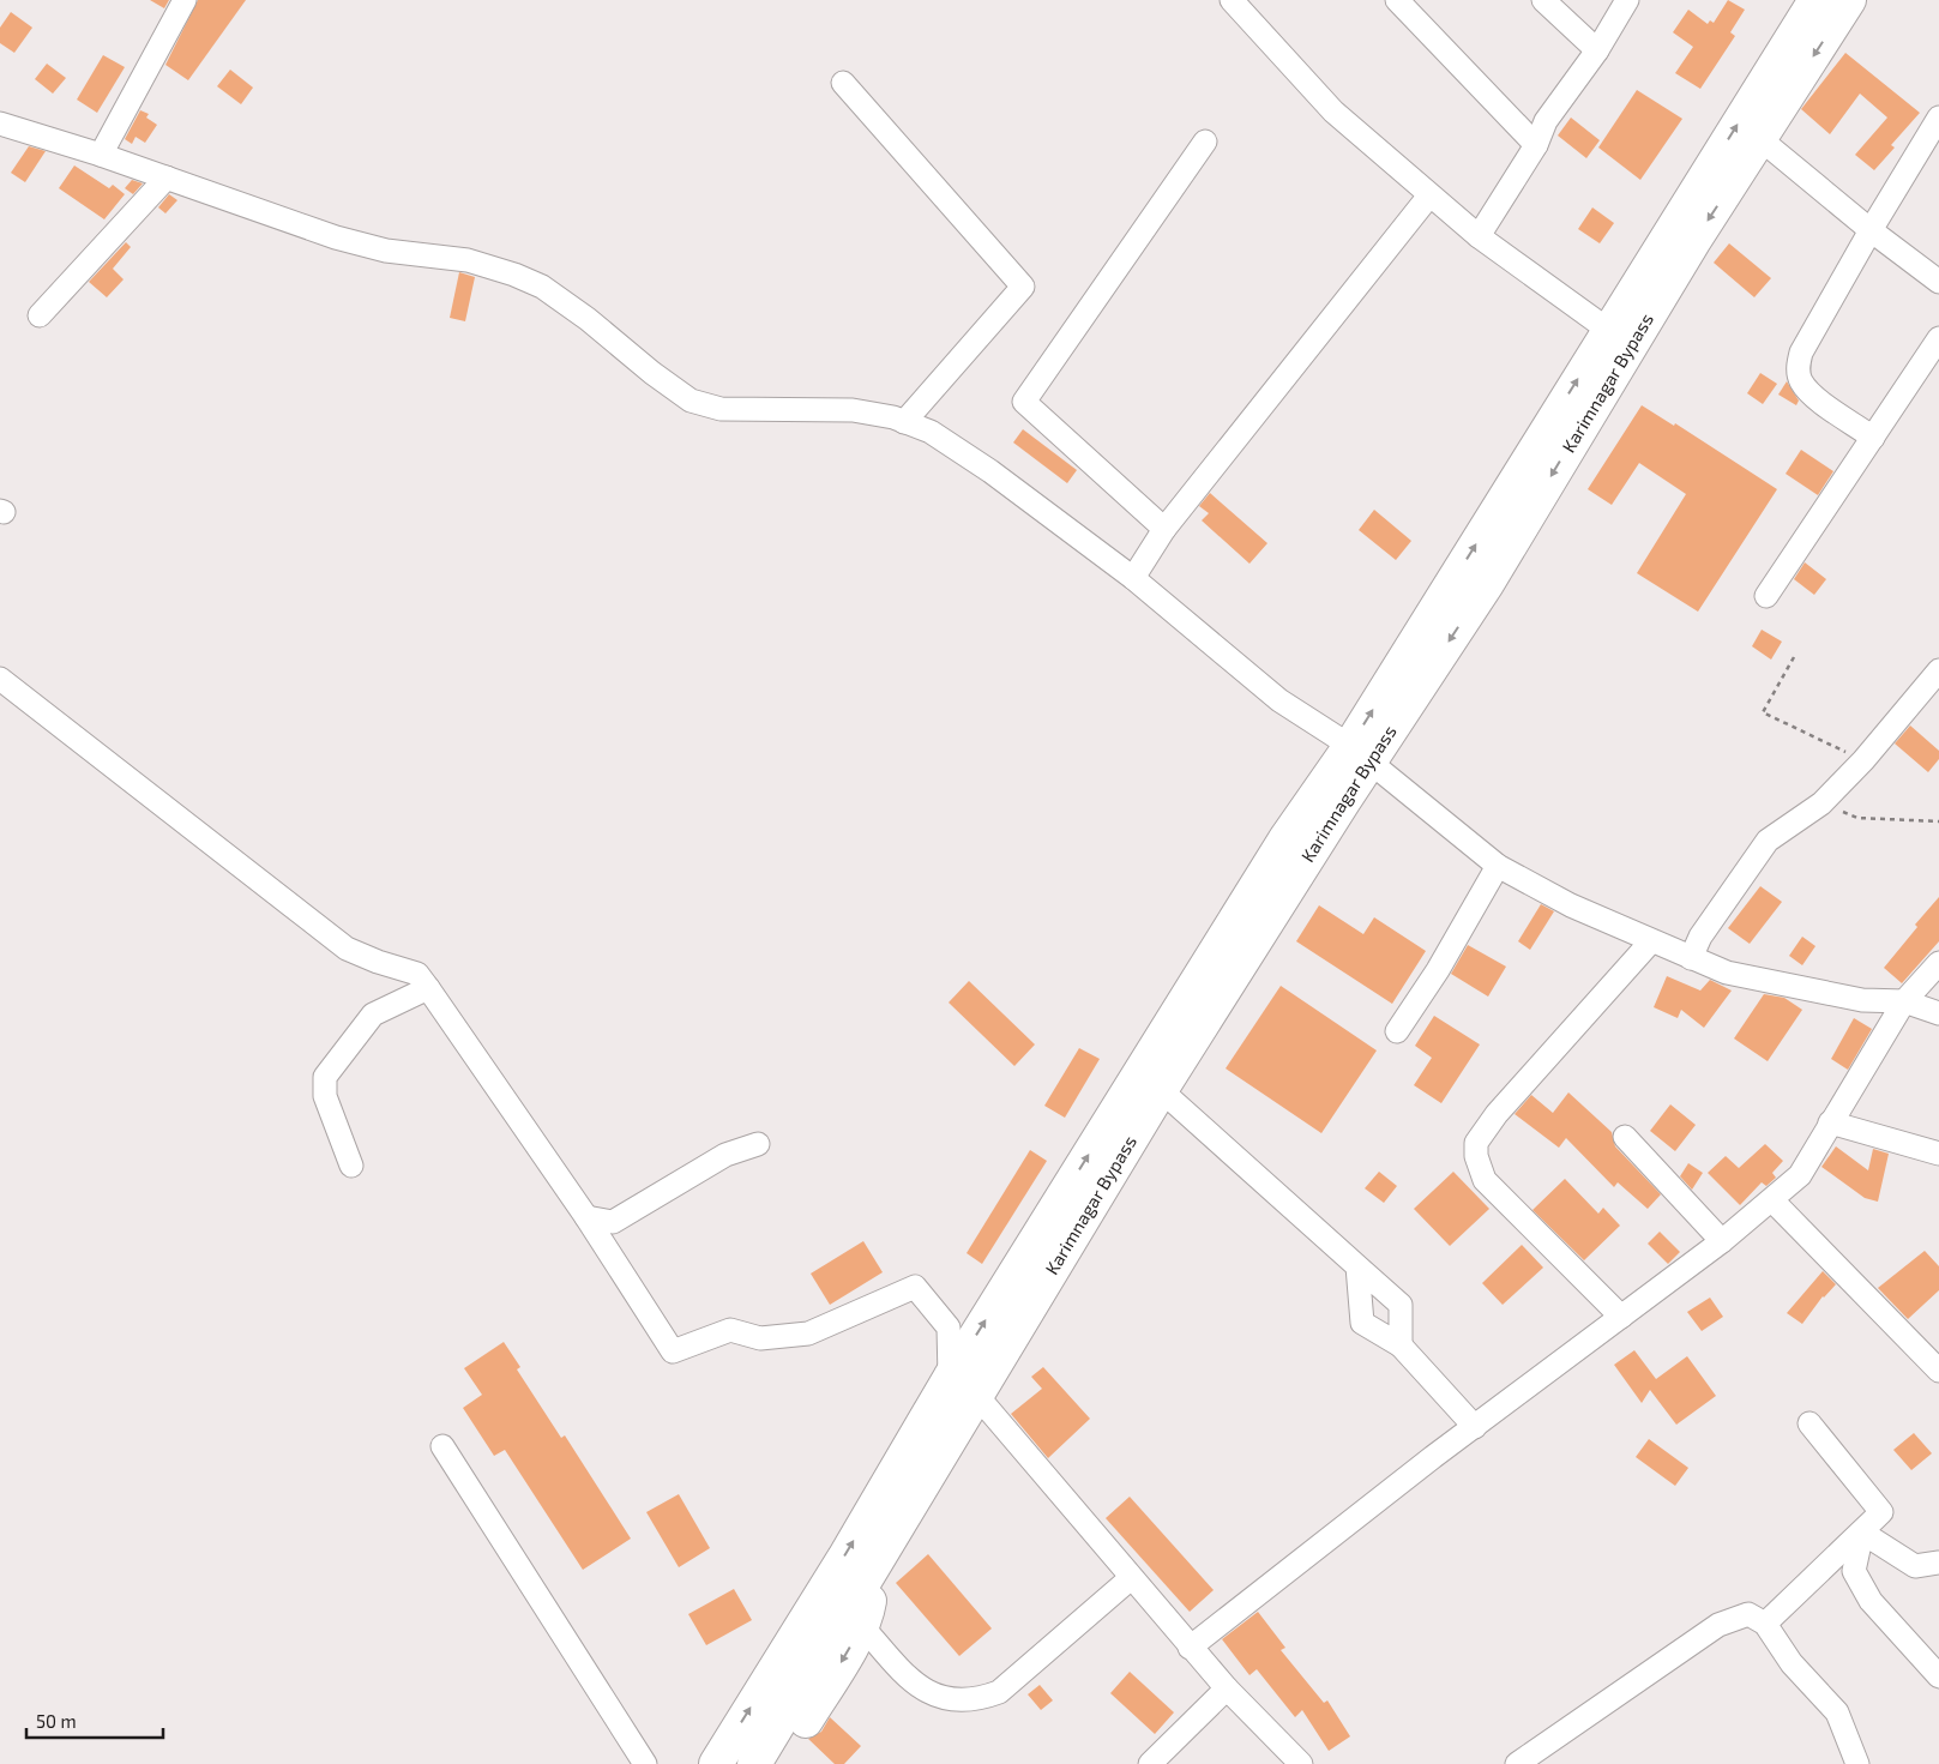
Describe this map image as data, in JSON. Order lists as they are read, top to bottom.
{
  "streets": {
    "highway": ["Karimnagar Bypass"]
  },
  "scale_bar": "50 m"
}
